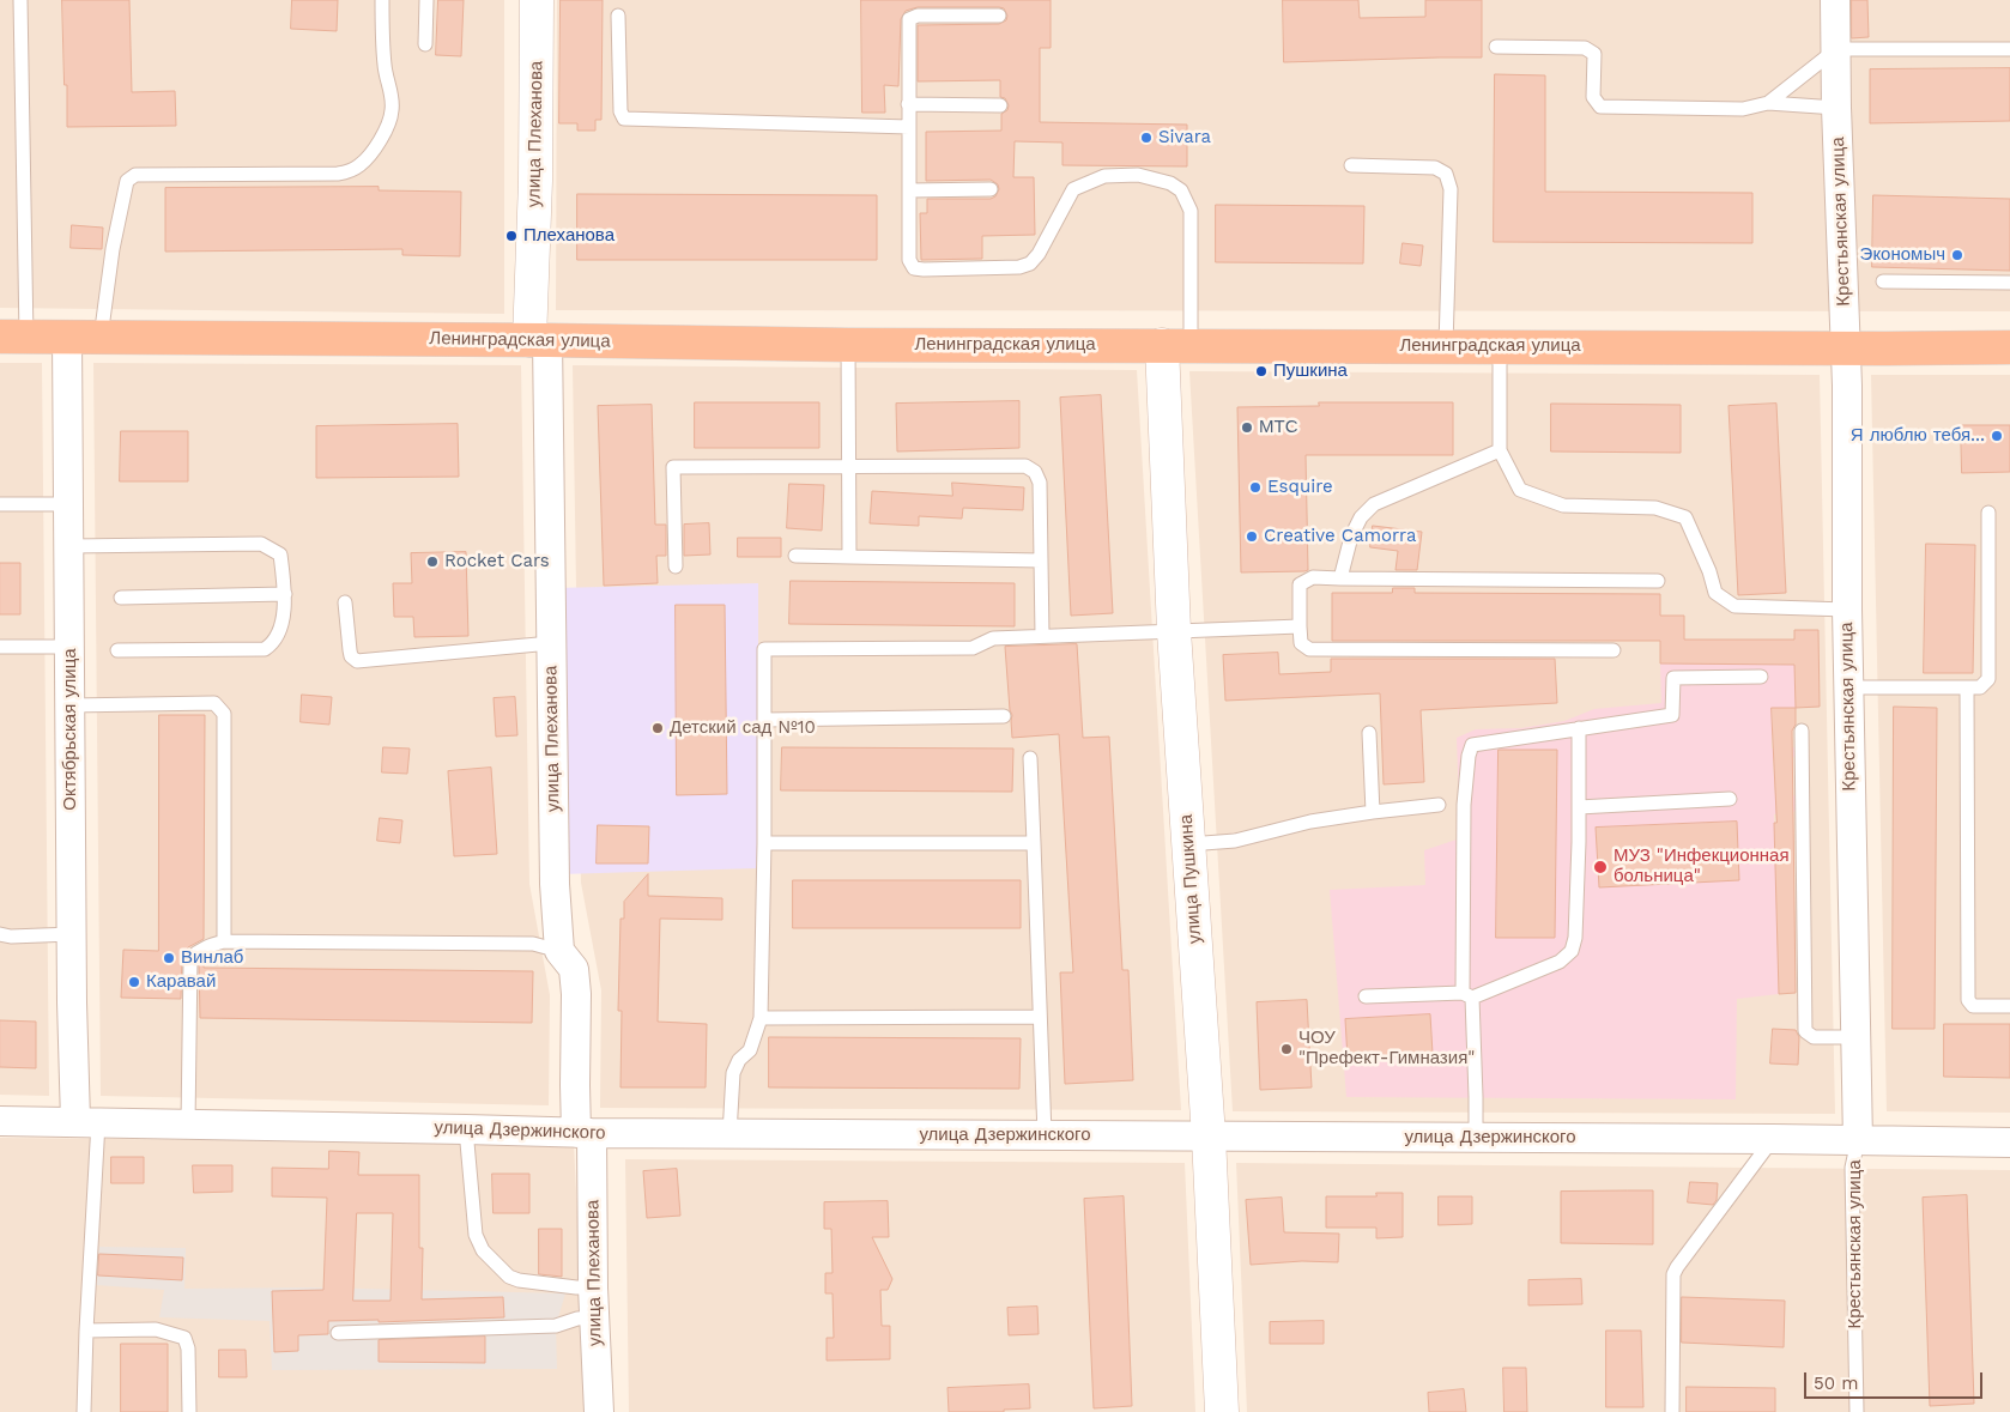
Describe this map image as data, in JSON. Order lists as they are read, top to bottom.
{
  "streets": {
    "highway": ["Ленинградская улица"],
    "main road": ["улица Плеханова", "улица Пушкина"],
    "street": ["Крестьянская улица", "Октябрьская улица", "улица Дзержинского"]
  },
  "crossings": [
    ["улица Плеханова", "Ленинградская улица"],
    ["улица Плеханова", "улица Дзержинского"],
    ["Крестьянская улица", "Ленинградская улица"],
    ["Крестьянская улица", "улица Дзержинского"],
    ["Ленинградская улица", "Октябрьская улица"],
    ["Ленинградская улица", "улица Пушкина"],
    ["Октябрьская улица", "улица Дзержинского"],
    ["улица Пушкина", "улица Дзержинского"]
  ],
  "places": [
    "Sivara",
    "Плеханова",
    "Экономыч",
    "Пушкина",
    "МТС",
    "Я люблю тебя...",
    "Esquire",
    "Creative Camorra",
    "Rocket Cars",
    "Детский сад №10",
    "МУЗ \"Инфекционная больница\"",
    "Винлаб",
    "Каравай",
    "ЧОУ \"Префект-Гимназия\""
  ],
  "scale_bar": "50 m"
}
